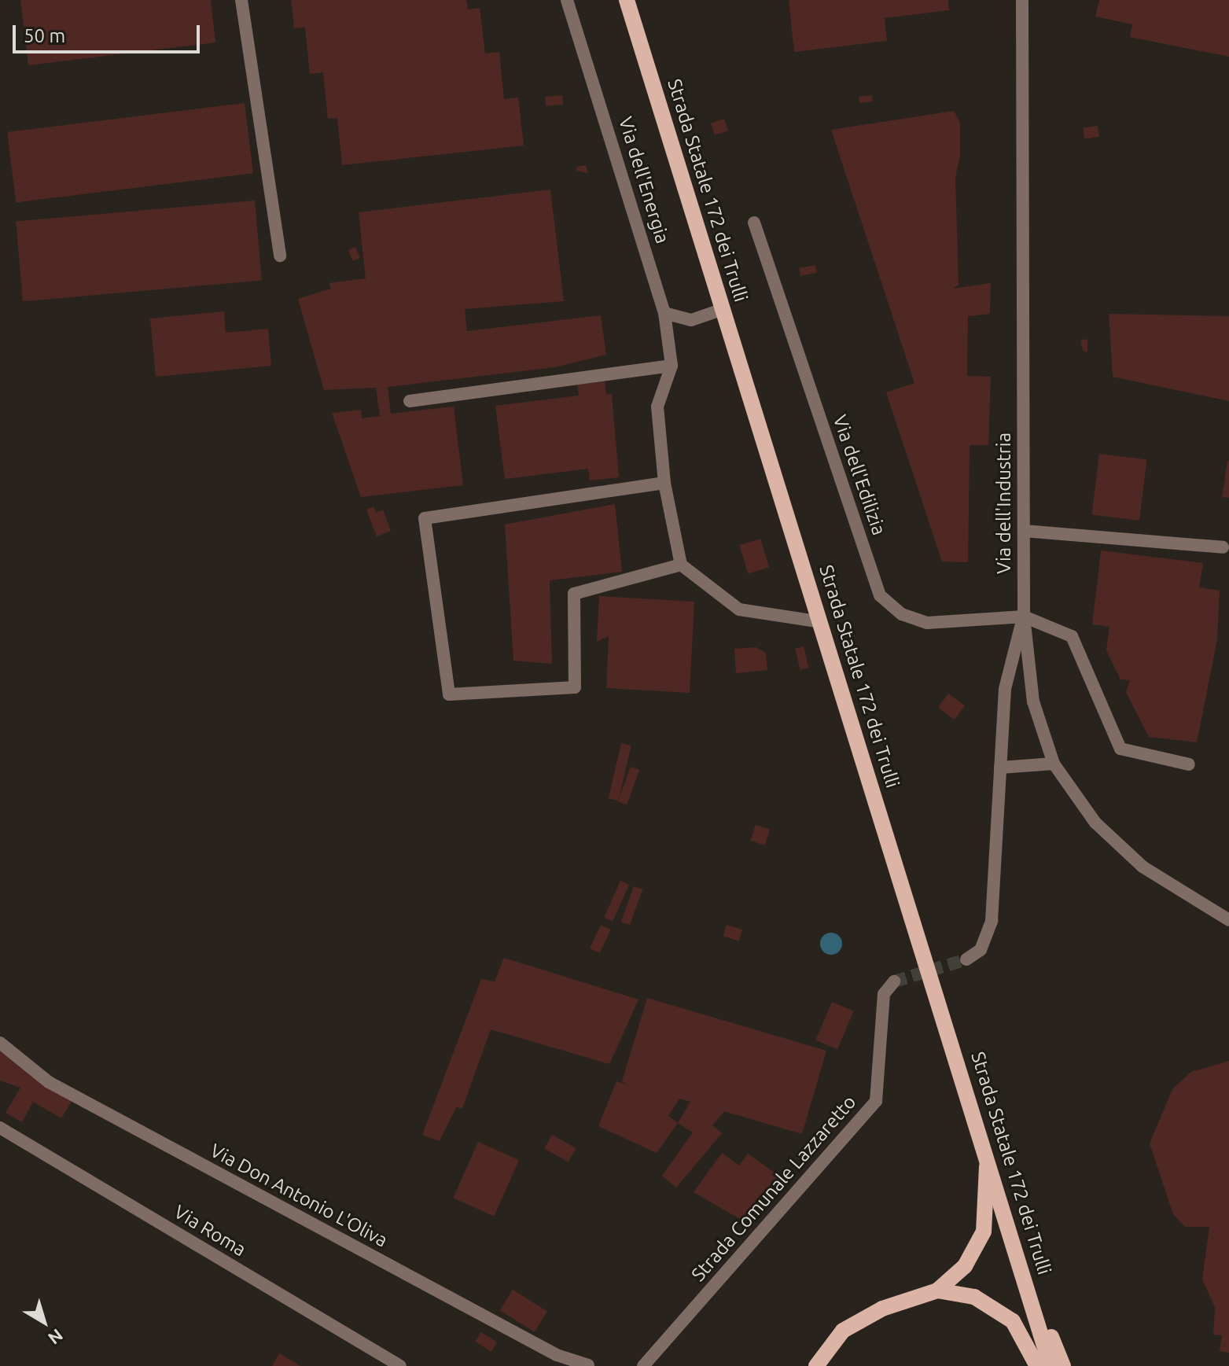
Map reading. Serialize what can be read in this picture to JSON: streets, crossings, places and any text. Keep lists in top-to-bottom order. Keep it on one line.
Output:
{"streets":{"main road":["Strada Statale 172 dei Trulli"],"street":["Via dell'Energia","Via dell'Edilizia","Via dell'Industria","Strada Comunale Lazzaretto","Via Don Antonio L'Oliva","Via Roma"]},"crossings":[["Via dell'Edilizia","Via dell'Industria"]],"scale_bar":"50 m","north":"bottom right"}
